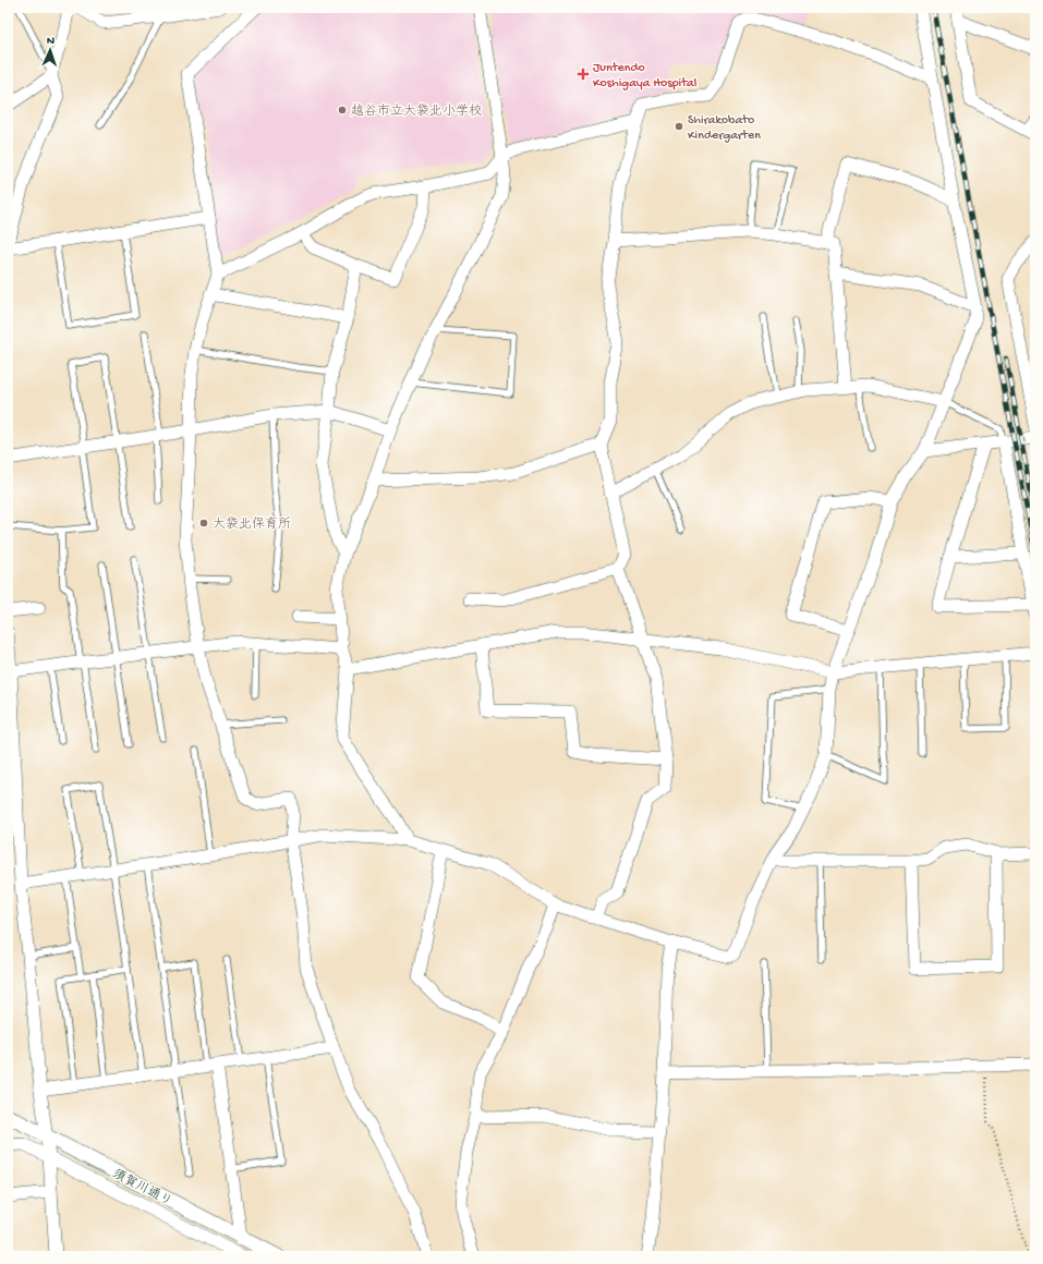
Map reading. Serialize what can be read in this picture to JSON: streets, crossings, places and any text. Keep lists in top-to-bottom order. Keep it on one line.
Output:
{"streets":{"street":["須賀川通り"]},"places":{"health":["Juntendo Koshigaya Hospital"],"other":["越谷市立大袋北小学校","Shirakobato Kindergarten","大袋北保育所"]},"north":"top"}
